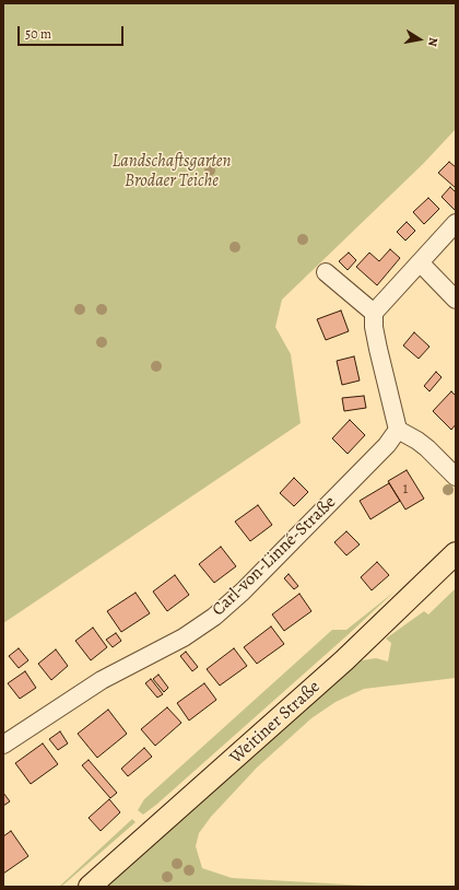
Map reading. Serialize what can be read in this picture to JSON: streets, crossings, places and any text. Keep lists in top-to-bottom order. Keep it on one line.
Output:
{"streets":{"main road":["Weitiner Straße"],"street":["Carl-von-Linné-Straße"]},"parks":["Landschaftsgarten Brodaer Teiche"],"house_numbers":["1"],"scale_bar":"50 m","north":"right"}
